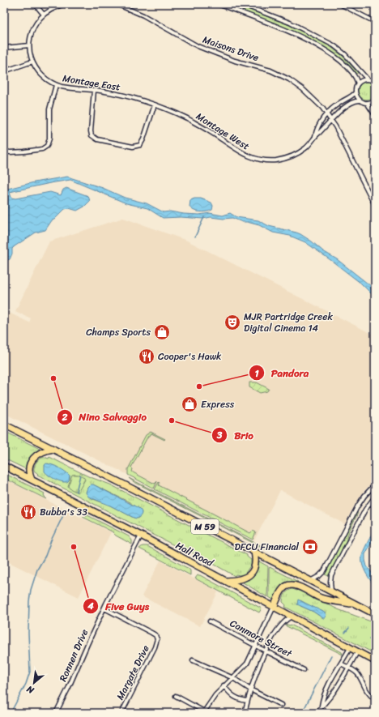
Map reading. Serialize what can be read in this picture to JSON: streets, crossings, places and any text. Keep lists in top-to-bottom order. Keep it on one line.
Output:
{"streets":{"highway":["M 59","Hall Road"],"street":["Maisons Drive","Montage East","Montage West","Canmore Street","Ronnen Drive","Margate Drive"]},"crossings":[["Maisons Drive","Montage West"],["Montage East","Montage West"],["Hall Road","Ronnen Drive"],["Ronnen Drive","Margate Drive"]],"places":{"theatre":["MJR Partridge Creek Digital Cinema 14"],"shop":["Champs Sports","Express"],"restaurant":["Cooper's Hawk","Bubba's 33"],"other":["Nino Salvaggio","Pandora","Brio","Five Guys"],"bank":["DFCU Financial"]},"north":"bottom left"}
